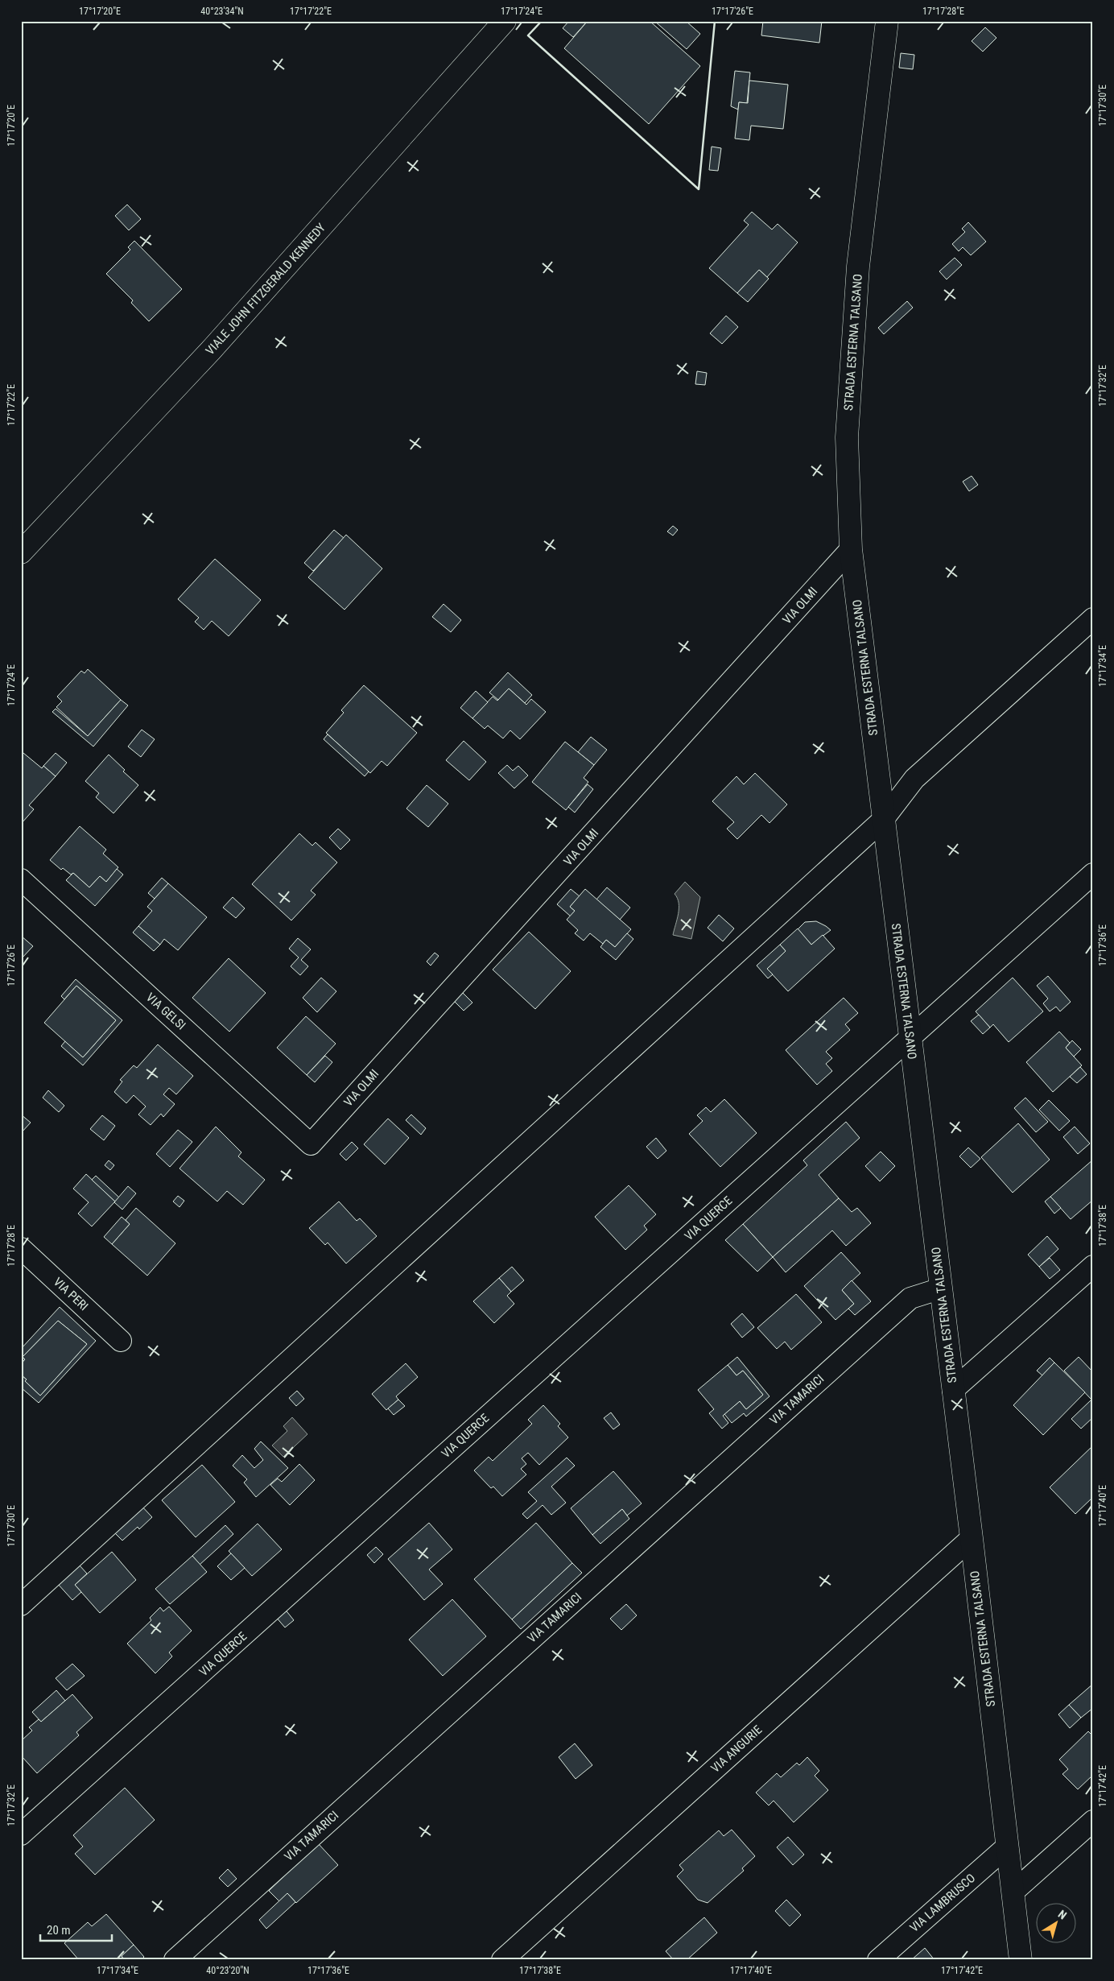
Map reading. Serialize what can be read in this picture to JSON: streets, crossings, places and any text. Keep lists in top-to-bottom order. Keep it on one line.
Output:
{"streets":{"street":["VIALE JOHN FITZGERALD KENNEDY","STRADA ESTERNA TALSANO","VIA OLMI","VIA GELSI","VIA QUERCE","VIA PERI","VIA TAMARICI","VIA ANGURIE","VIA LAMBRUSCO"]},"crossings":[["STRADA ESTERNA TALSANO","VIA OLMI"],["STRADA ESTERNA TALSANO","VIA QUERCE"],["STRADA ESTERNA TALSANO","VIA TAMARICI"],["STRADA ESTERNA TALSANO","VIA ANGURIE"],["STRADA ESTERNA TALSANO","VIA LAMBRUSCO"],["VIA OLMI","VIA GELSI"]],"scale_bar":"20 m","north":"top right","coordinates":["17°17'20\"E","40°23'34\"N","17°17'22\"E","17°17'24\"E","17°17'26\"E","17°17'28\"E","17°17'30\"E","17°17'32\"E","17°17'34\"E","17°17'36\"E","17°17'38\"E","17°17'40\"E","17°17'42\"E","40°23'20\"N"]}
